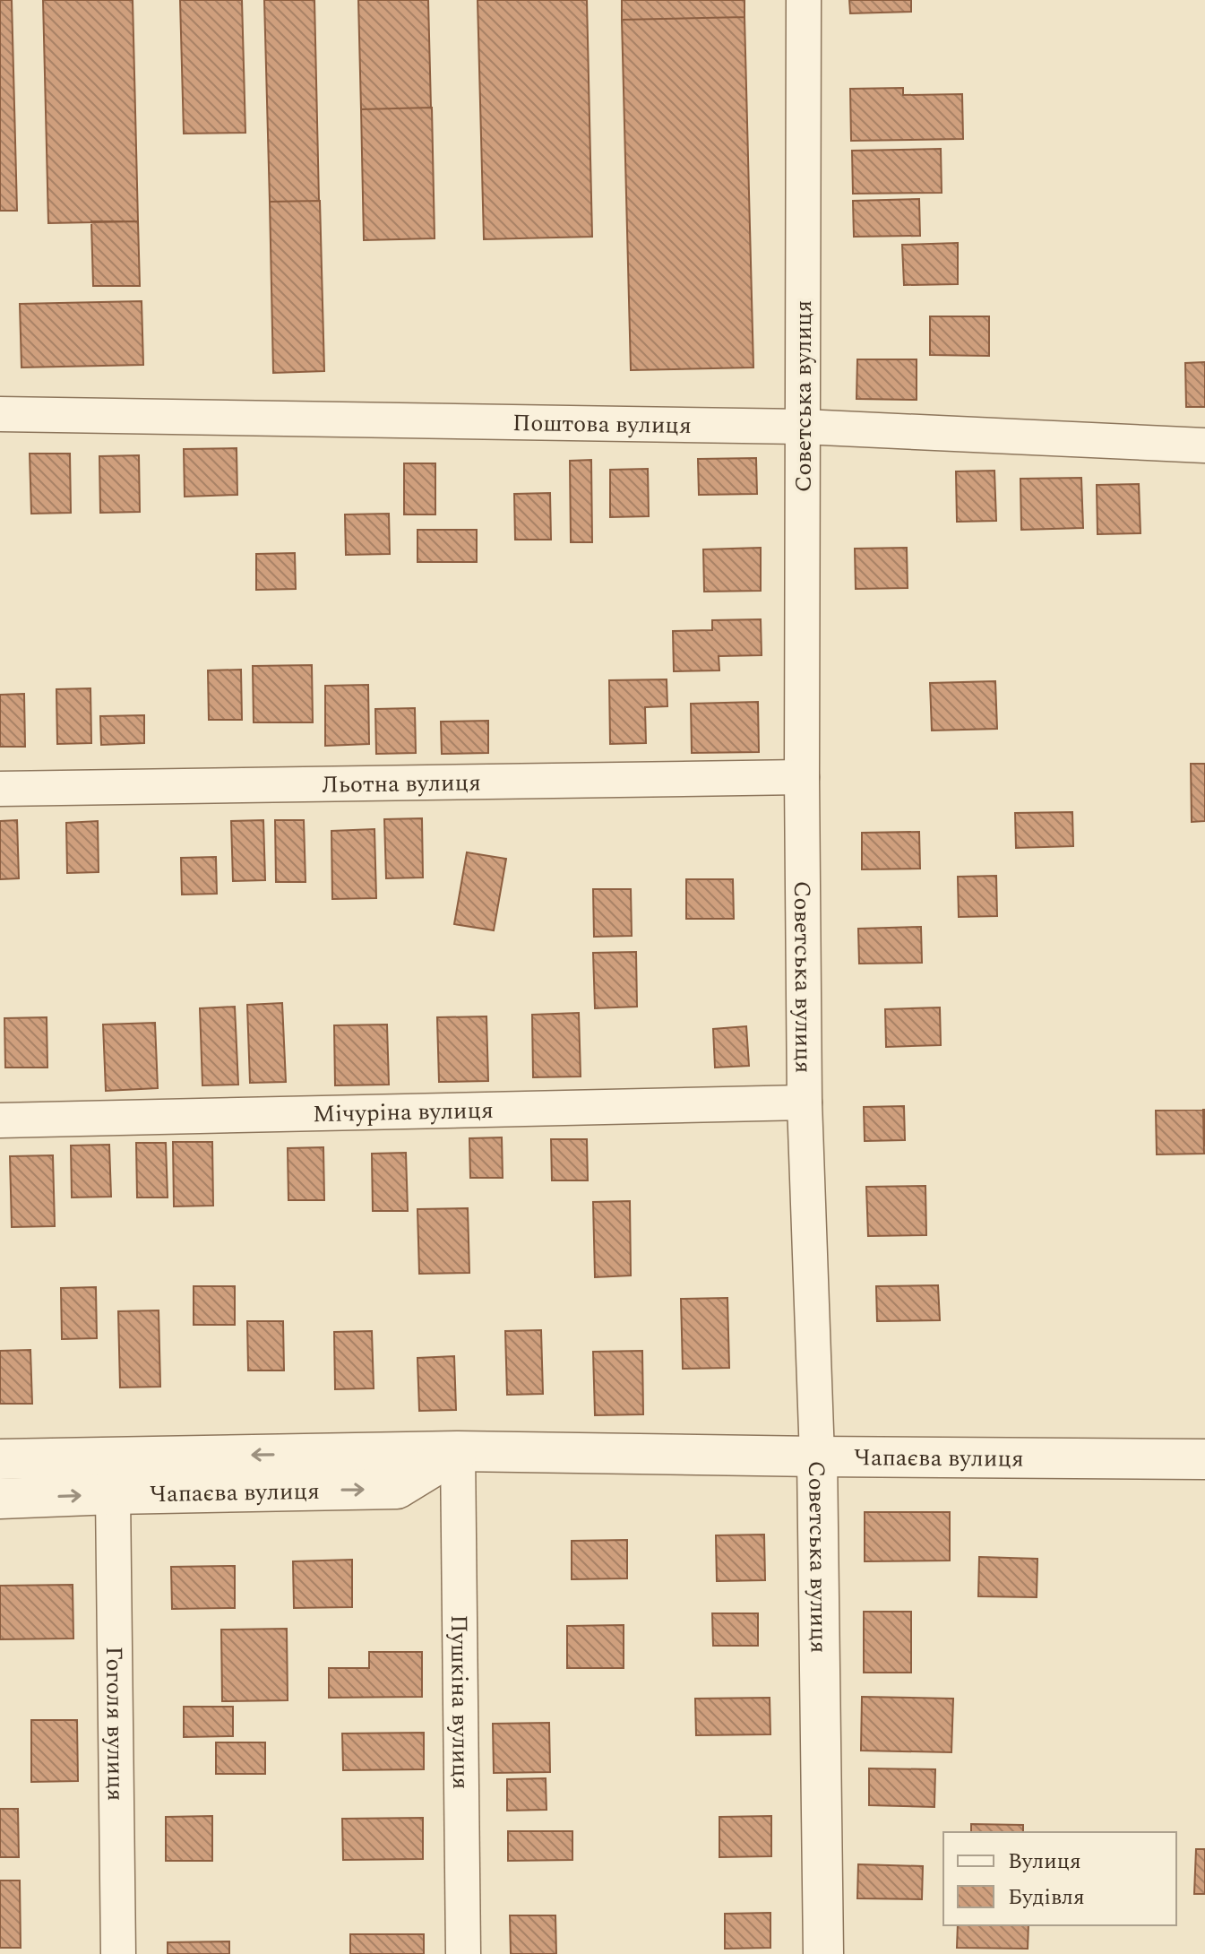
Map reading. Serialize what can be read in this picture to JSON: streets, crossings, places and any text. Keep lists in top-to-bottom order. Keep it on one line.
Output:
{"streets":{"street":["Советська вулиця","Поштова вулиця","Льотна вулиця","Мічуріна вулиця","Чапаєва вулиця","Пушкіна вулиця","Гоголя вулиця"]},"crossings":[["Советська вулиця","Поштова вулиця"],["Советська вулиця","Льотна вулиця"],["Советська вулиця","Мічуріна вулиця"],["Советська вулиця","Чапаєва вулиця"],["Чапаєва вулиця","Пушкіна вулиця"],["Чапаєва вулиця","Гоголя вулиця"]],"legend":["Вулиця","Будівля"]}
